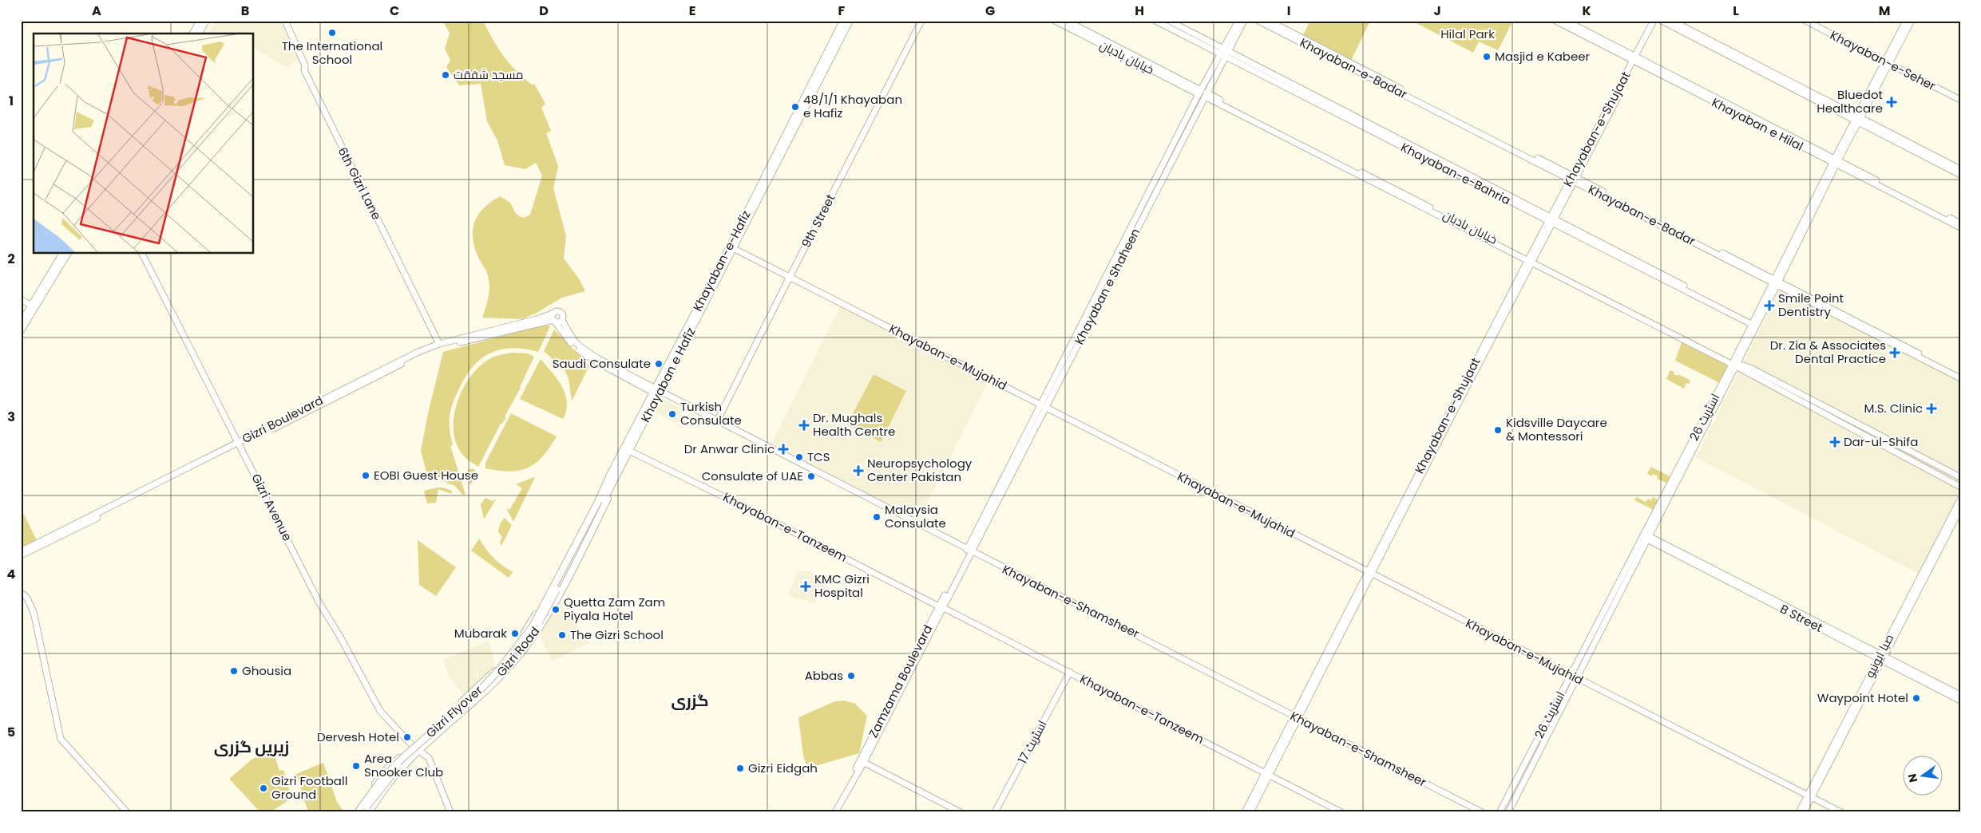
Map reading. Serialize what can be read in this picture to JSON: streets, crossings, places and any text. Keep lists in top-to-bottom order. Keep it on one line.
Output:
{"streets":{"main road":["خیابان بادبان","Khayaban-e-Seher","Khayaban-e-Badar","Khayaban e Hilal","Khayaban-e-Shujaat","Khayaban-e-Bahria","6th Gizri Lane","9th Street","Khayaban-e-Hafiz","Khayaban e Shaheen","Khayaban-e-Mujahid","Khayaban e Hafiz","اسٹریٹ 26","Gizri Boulevard","Gizri Avenue","Khayaban-e-Tanzeem","Khayaban-e-Shamsheer","B Street","Gizri Road","صبا ایونیو","Zamzama Boulevard","Gizri Flyover","اسٹریٹ 17"]},"crossings":[["خیابان بادبان","Khayaban-e-Shujaat"],["خیابان بادبان","Khayaban e Shaheen"],["خیابان بادبان","اسٹریٹ 26"],["Khayaban-e-Seher","اسٹریٹ 26"],["Khayaban-e-Badar","Khayaban-e-Shujaat"],["Khayaban-e-Badar","اسٹریٹ 26"],["Khayaban e Hilal","Khayaban-e-Shujaat"],["Khayaban e Hilal","اسٹریٹ 26"],["Khayaban-e-Shujaat","Khayaban-e-Bahria"],["Khayaban-e-Shujaat","Khayaban-e-Mujahid"],["Khayaban-e-Shujaat","Khayaban-e-Tanzeem"],["Khayaban-e-Shujaat","Khayaban-e-Shamsheer"],["Khayaban-e-Bahria","Khayaban e Shaheen"],["Khayaban-e-Bahria","اسٹریٹ 26"],["6th Gizri Lane","Gizri Boulevard"],["9th Street","Khayaban-e-Mujahid"],["9th Street","Khayaban-e-Shamsheer"],["Khayaban-e-Hafiz","Khayaban-e-Mujahid"],["Khayaban-e-Hafiz","Khayaban e Hafiz"],["Khayaban e Shaheen","Khayaban-e-Mujahid"],["Khayaban e Shaheen","Khayaban-e-Shamsheer"],["Khayaban e Shaheen","Zamzama Boulevard"],["Khayaban-e-Mujahid","Khayaban e Hafiz"],["Khayaban-e-Mujahid","اسٹریٹ 26"],["Khayaban-e-Mujahid","صبا ایونیو"],["Khayaban e Hafiz","Khayaban-e-Tanzeem"],["Khayaban e Hafiz","Khayaban-e-Shamsheer"],["Khayaban e Hafiz","Gizri Road"],["Khayaban e Hafiz","Gizri Flyover"],["اسٹریٹ 26","B Street"],["Gizri Boulevard","Gizri Avenue"],["Gizri Avenue","Gizri Road"],["Khayaban-e-Tanzeem","Zamzama Boulevard"],["Khayaban-e-Tanzeem","اسٹریٹ 17"],["Khayaban-e-Shamsheer","Zamzama Boulevard"],["B Street","صبا ایونیو"]],"districts":["گزری","زیریں گزری"],"parks":["Hilal Park"],"places":{"other":["The International School","Masjid e Kabeer","مسجد شفقت","48/1/1 Khayaban e Hafiz","Saudi Consulate","Turkish Consulate","Kidsville Daycare & Montessori","TCS","EOBI Guest House","Consulate of UAE","Malaysia Consulate","Quetta Zam Zam Piyala Hotel","Mubarak","The Gizri School","Ghousia","Abbas","Waypoint Hotel","Dervesh Hotel","Area Snooker Club","Gizri Eidgah","Gizri Football Ground"],"health":["Bluedot Healthcare","Smile Point Dentistry","Dr. Zia & Associates Dental Practice","M.S. Clinic","Dr. Mughals Health Centre","Dar-ul-Shifa","Dr Anwar Clinic","Neuropsychology Center Pakistan","KMC Gizri Hospital"]},"north":"left","grid":{"columns":["A","B","C","D","E","F","G","H","I","J","K","L","M"],"rows":["1","2","3","4","5"]}}
